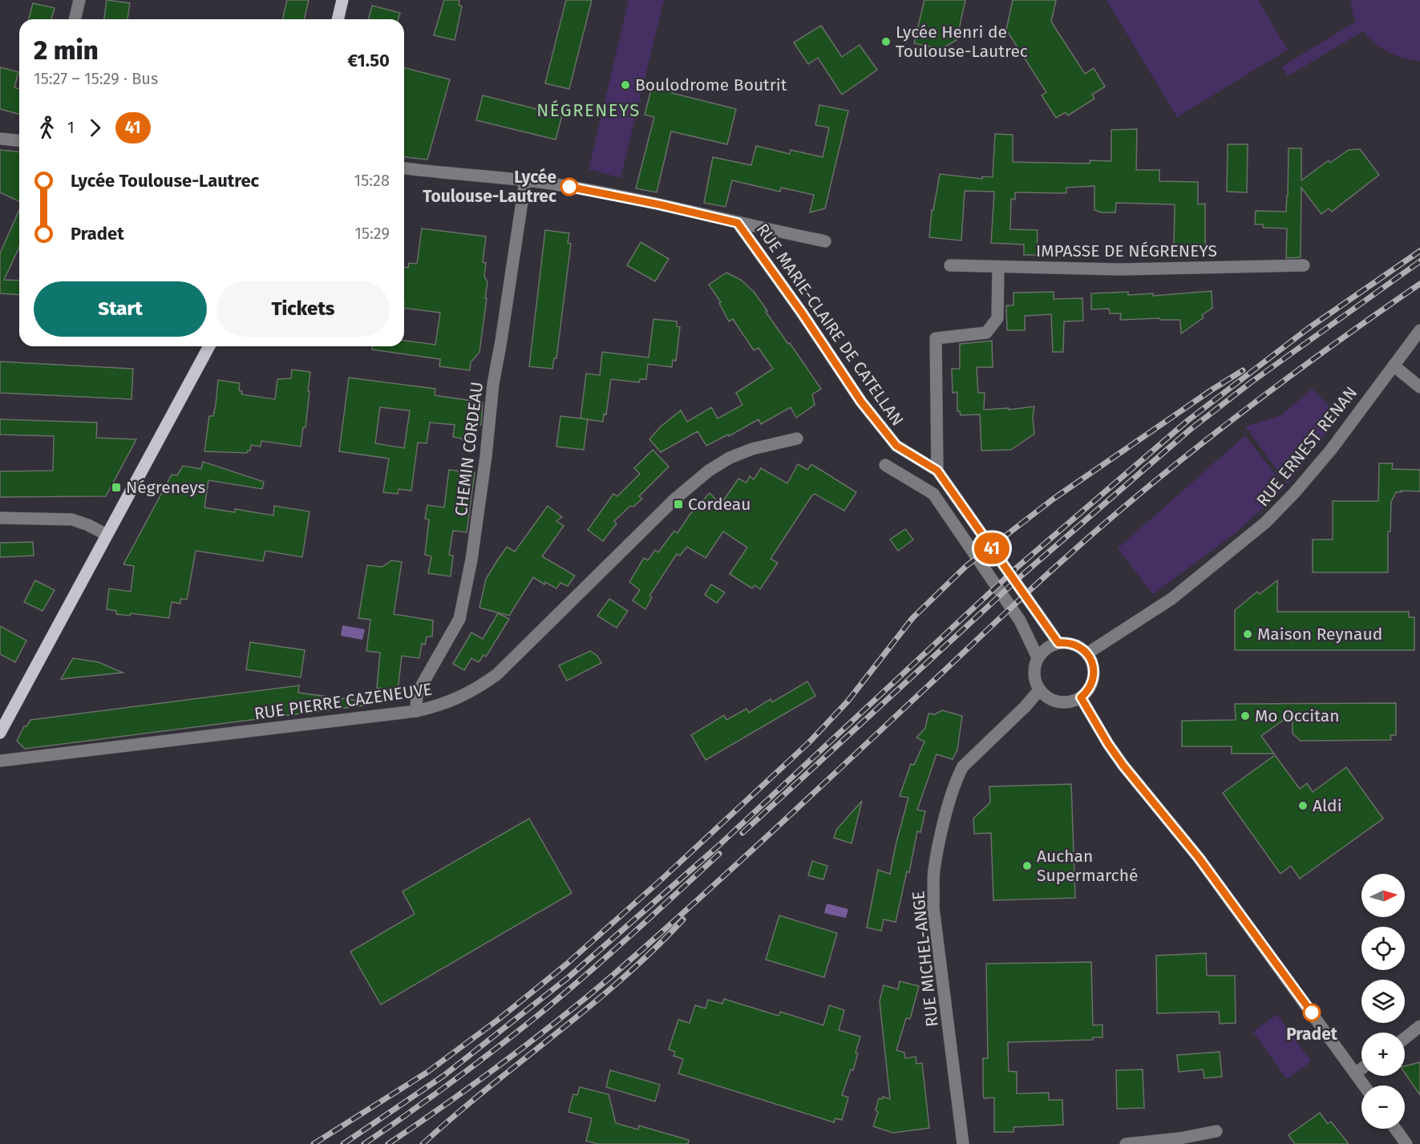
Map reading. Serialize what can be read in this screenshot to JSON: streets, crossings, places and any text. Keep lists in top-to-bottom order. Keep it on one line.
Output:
{"streets":{"street":["IMPASSE DE NÉGRENEYS","RUE MARIE-CLAIRE DE CATELLAN","RUE ERNEST RENAN","CHEMIN CORDEAU","RUE PIERRE CAZENEUVE","RUE MICHEL-ANGE"]},"crossings":[["RUE MARIE-CLAIRE DE CATELLAN","RUE ERNEST RENAN"],["RUE MARIE-CLAIRE DE CATELLAN","RUE MICHEL-ANGE"],["RUE ERNEST RENAN","RUE MICHEL-ANGE"],["CHEMIN CORDEAU","RUE PIERRE CAZENEUVE"]],"districts":["NÉGRENEYS"],"places":{"other":["Lycée Henri de Toulouse-Lautrec","Boulodrome Boutrit","Lycée Toulouse-Lautrec","Maison Reynaud","Mo Occitan","Aldi","Auchan Supermarché","Pradet"],"transit":["Négreneys","Cordeau"]},"lines":["bus line 41"],"north":"right","page":{"on_map":"41","heading":["2 min","15:27 – 15:29 · Bus","€1.50"],"legs":["1","41"],"list":[{"name":"Lycée Toulouse-Lautrec","value":"15:28"},{"name":"Pradet","value":"15:29"}],"buttons":["Start","Tickets"],"map_buttons":["+","−"]}}
